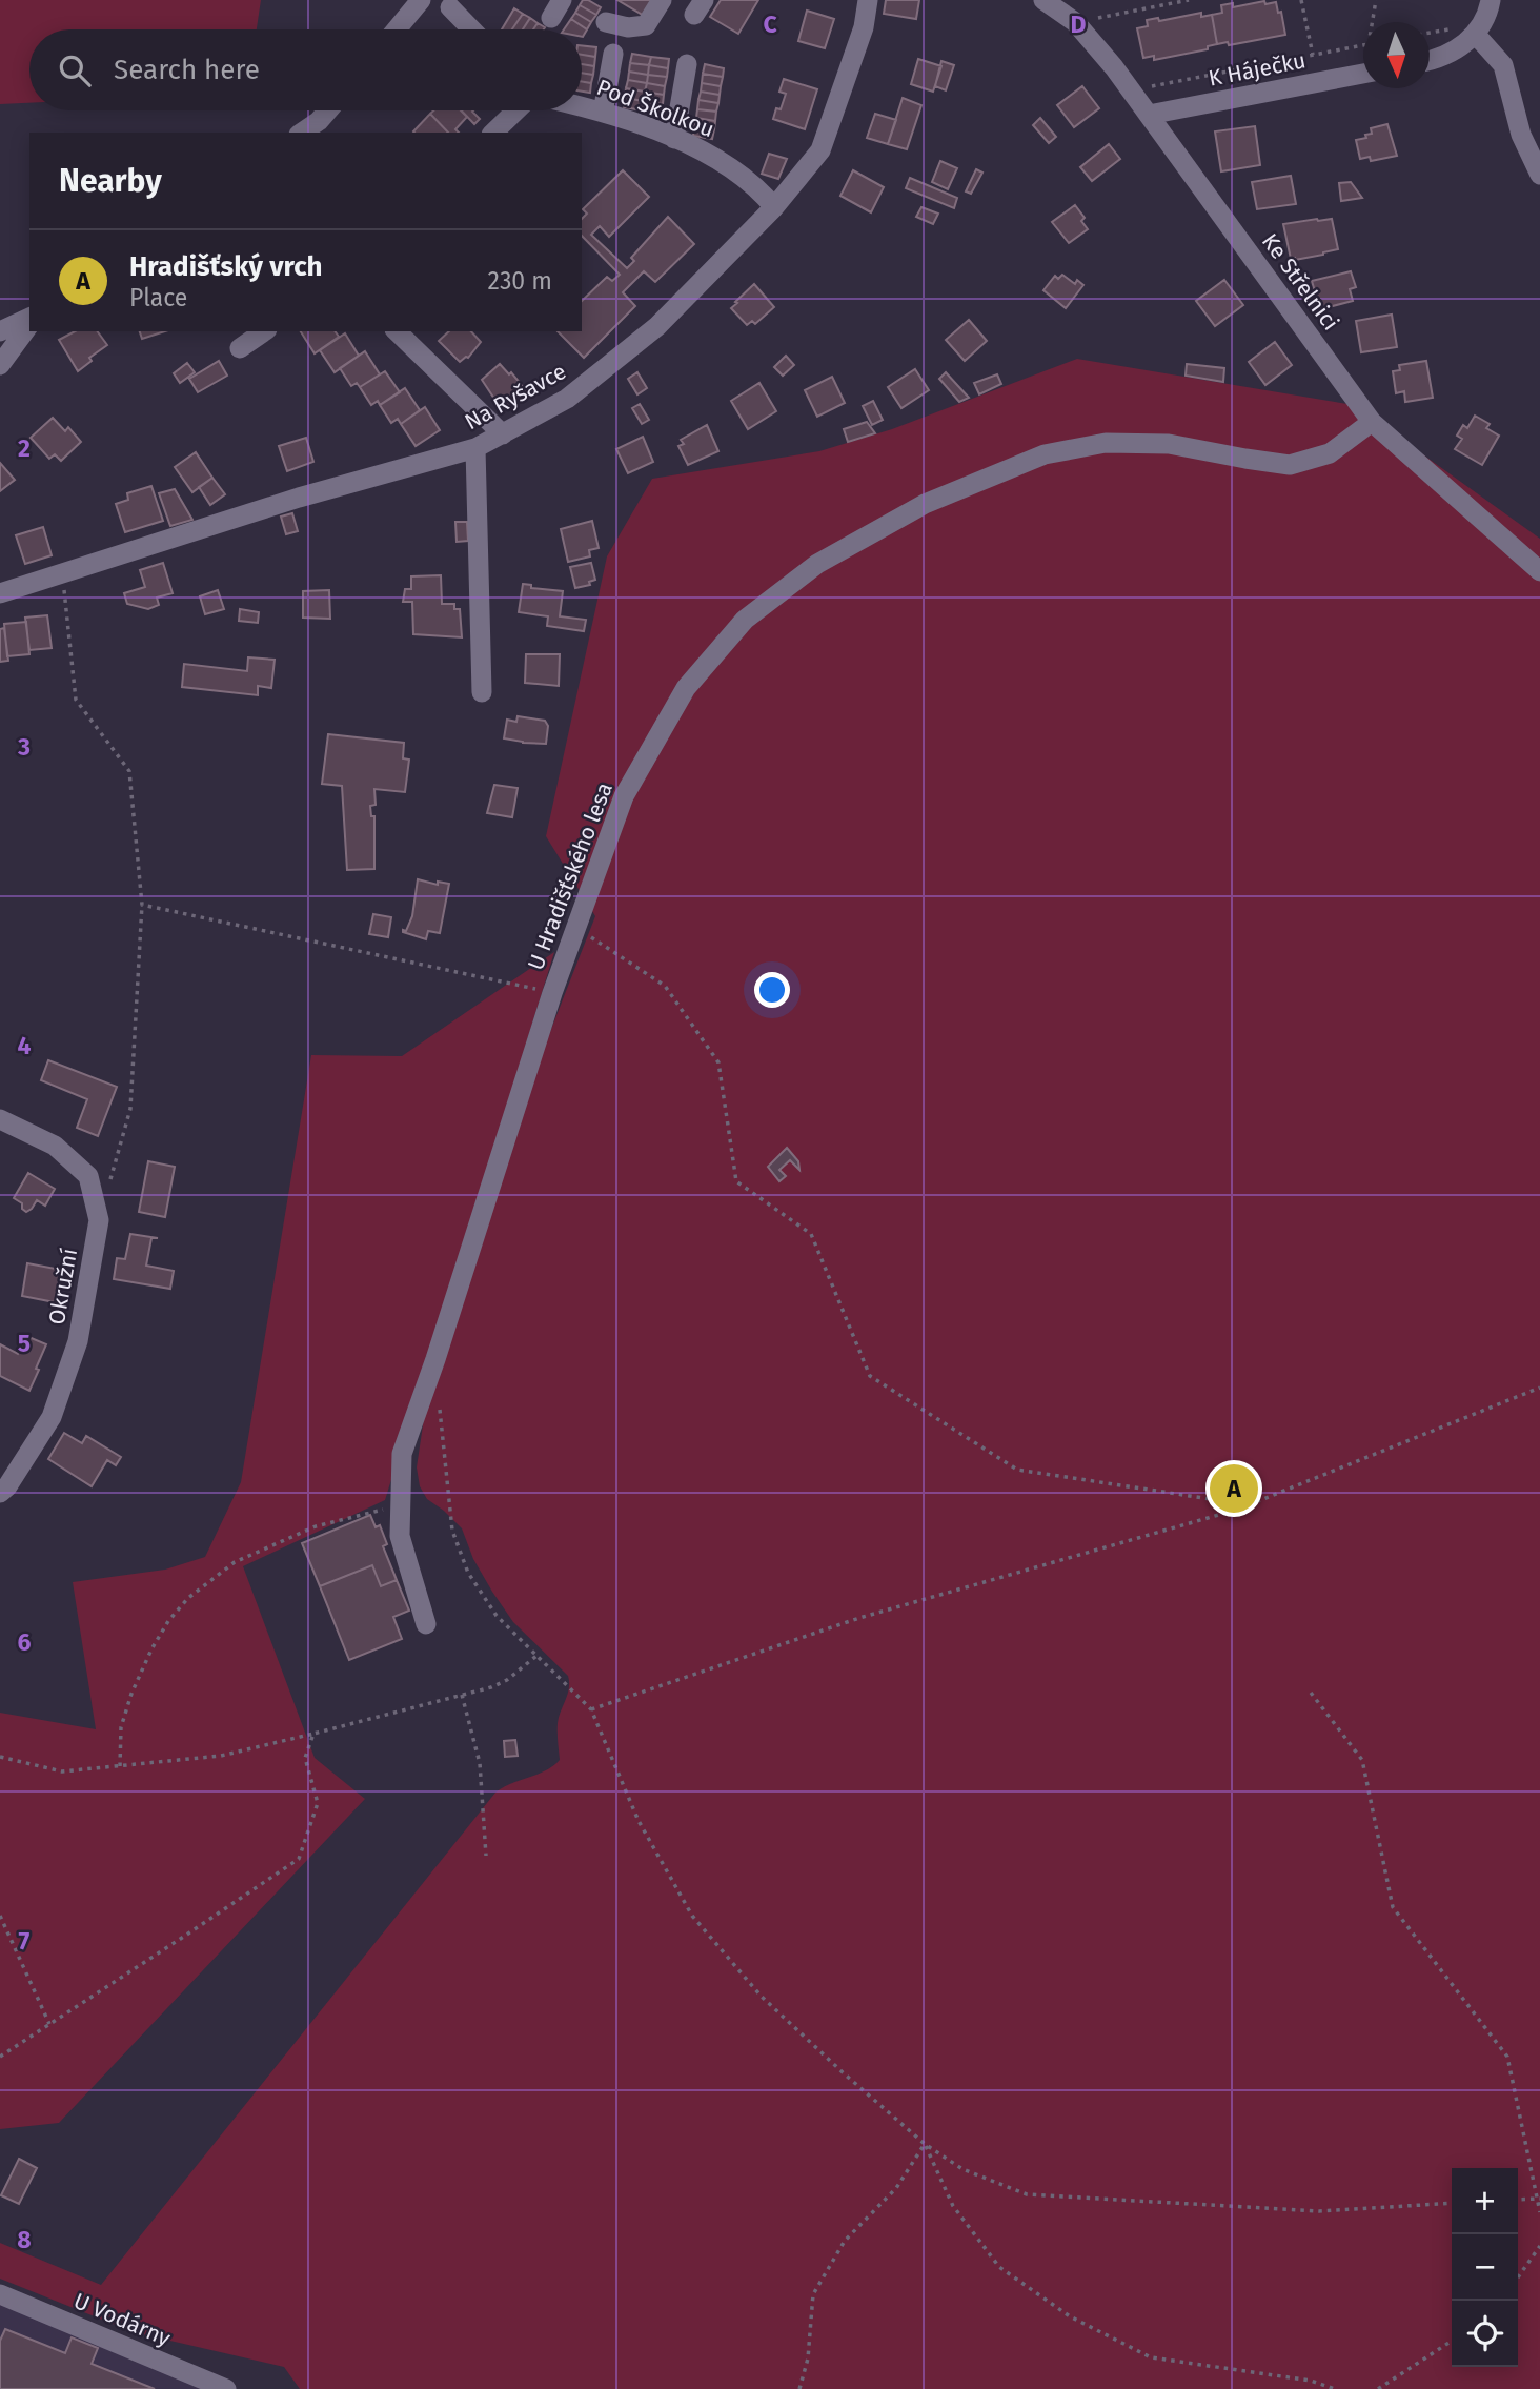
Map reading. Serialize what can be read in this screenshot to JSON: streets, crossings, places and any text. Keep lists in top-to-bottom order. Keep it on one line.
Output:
{"streets":{"street":["K Háječku","Pod Školkou","Ke Střelnici","Na Ryšavce","U Hradišťského lesa","Okružní","U Vodárny"]},"crossings":[["K Háječku","Ke Střelnici"],["Pod Školkou","Na Ryšavce"],["Ke Střelnici","U Hradišťského lesa"]],"north":"bottom","page":{"search":"Search here","heading":"Nearby","list":[{"mark":"A","name":"Hradišťský vrch","note":"Place","value":"230 m"}],"pins":"A","map_buttons":["+","−"]},"grid":{"columns":["C","D"],"rows":["2","3","4","5","6","7","8"]}}
